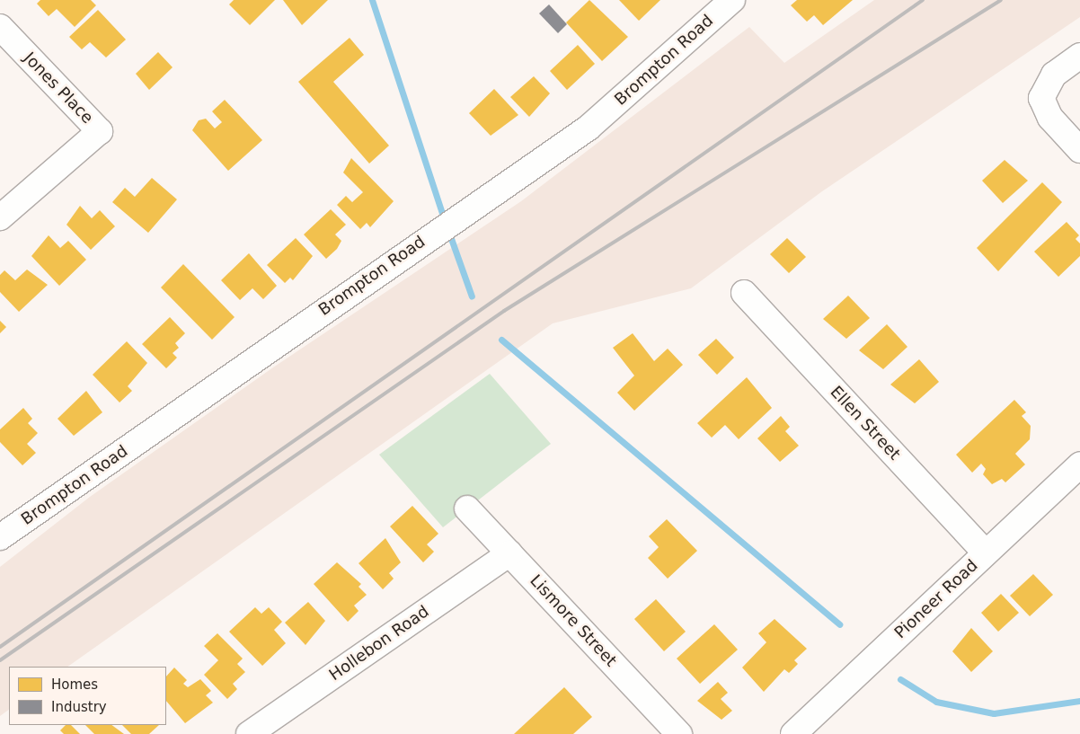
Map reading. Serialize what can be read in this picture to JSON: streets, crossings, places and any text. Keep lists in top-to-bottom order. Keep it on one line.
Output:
{"streets":{"street":["Brompton Road","Jones Place","Ellen Street","Pioneer Road","Lismore Street","Hollebon Road"]},"crossings":[["Ellen Street","Pioneer Road"],["Lismore Street","Hollebon Road"]],"legend":["Homes","Industry"]}
